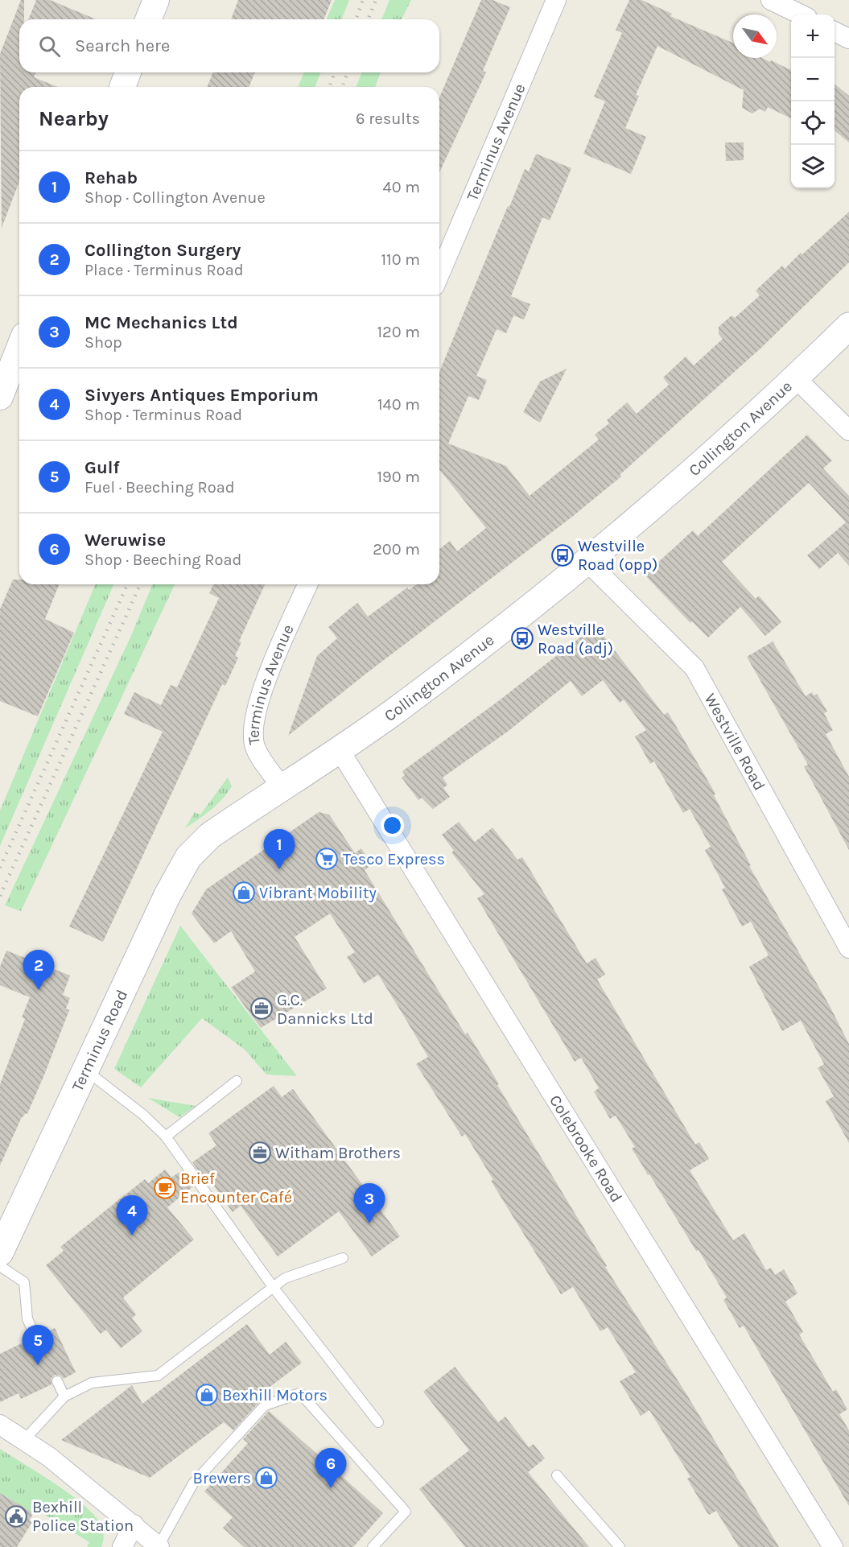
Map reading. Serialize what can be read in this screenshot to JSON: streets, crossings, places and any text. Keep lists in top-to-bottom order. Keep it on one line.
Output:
{"streets":{"main road":["Collington Avenue","Terminus Road"],"street":["Terminus Avenue","Westville Road","Colebrooke Road"]},"crossings":[["Terminus Avenue","Collington Avenue"],["Collington Avenue","Westville Road"],["Collington Avenue","Terminus Road"],["Collington Avenue","Colebrooke Road"]],"places":{"bus stop":["Westville Road (opp)","Westville Road (adj)"],"supermarket":["Tesco Express"],"shop":["Vibrant Mobility","Bexhill Motors","Brewers"],"office":["G.C. Dannicks Ltd","Witham Brothers"],"cafe":["Brief Encounter Café"],"public building":["Bexhill Police Station"]},"north":"bottom right","page":{"map_buttons":["+","−"],"search":"Search here","heading":["Nearby","6 results"],"list":[{"mark":"1","name":"Rehab","note":"Shop · Collington Avenue","value":"40 m"},{"mark":"2","name":"Collington Surgery","note":"Place · Terminus Road","value":"110 m"},{"mark":"3","name":"MC Mechanics Ltd","note":"Shop","value":"120 m"},{"mark":"4","name":"Sivyers Antiques Emporium","note":"Shop · Terminus Road","value":"140 m"},{"mark":"5","name":"Gulf","note":"Fuel · Beeching Road","value":"190 m"},{"mark":"6","name":"Weruwise","note":"Shop · Beeching Road","value":"200 m"}],"pins":["1","2","3","4","5","6"]}}
